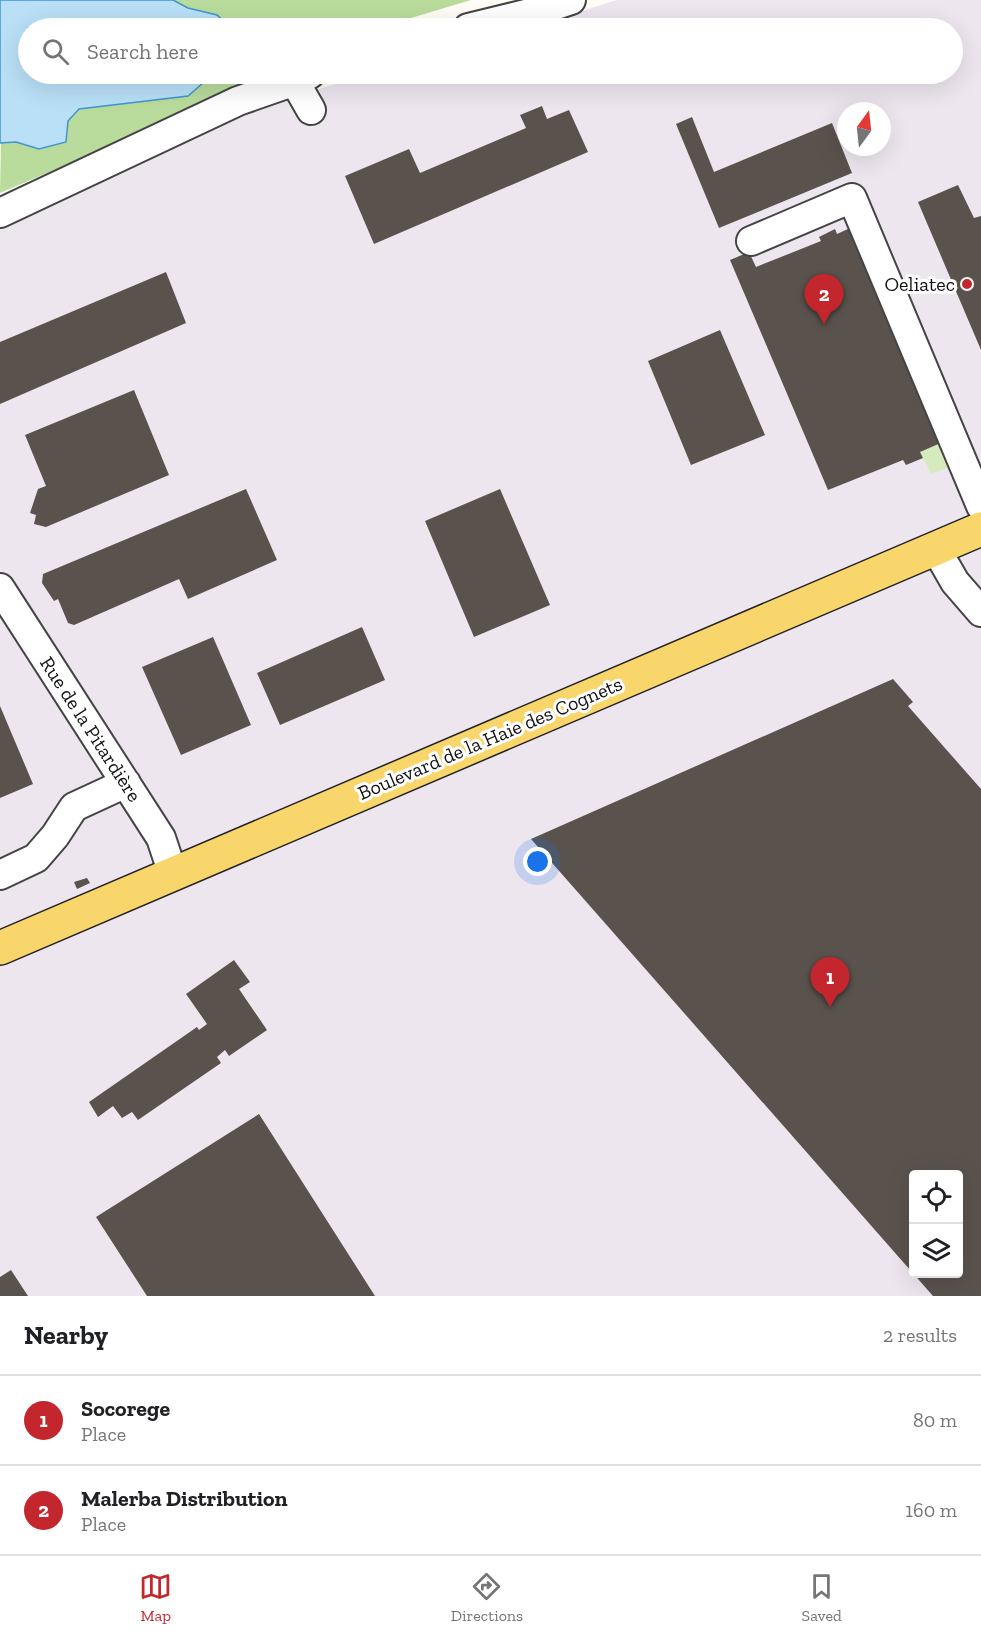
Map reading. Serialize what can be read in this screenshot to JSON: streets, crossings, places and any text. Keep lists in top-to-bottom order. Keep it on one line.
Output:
{"streets":{"main road":["Boulevard de la Haie des Cognets"],"street":["Rue de la Pitardière"]},"crossings":[["Rue de la Pitardière","Boulevard de la Haie des Cognets"]],"places":["Oeliatec"],"north":"top","page":{"search":"Search here","pins":["2","1"],"heading":["Nearby","2 results"],"list":[{"mark":"1","name":"Socorege","note":"Place","value":"80 m"},{"mark":"2","name":"Malerba Distribution","note":"Place","value":"160 m"}],"nav":["Map","Directions","Saved"]}}
